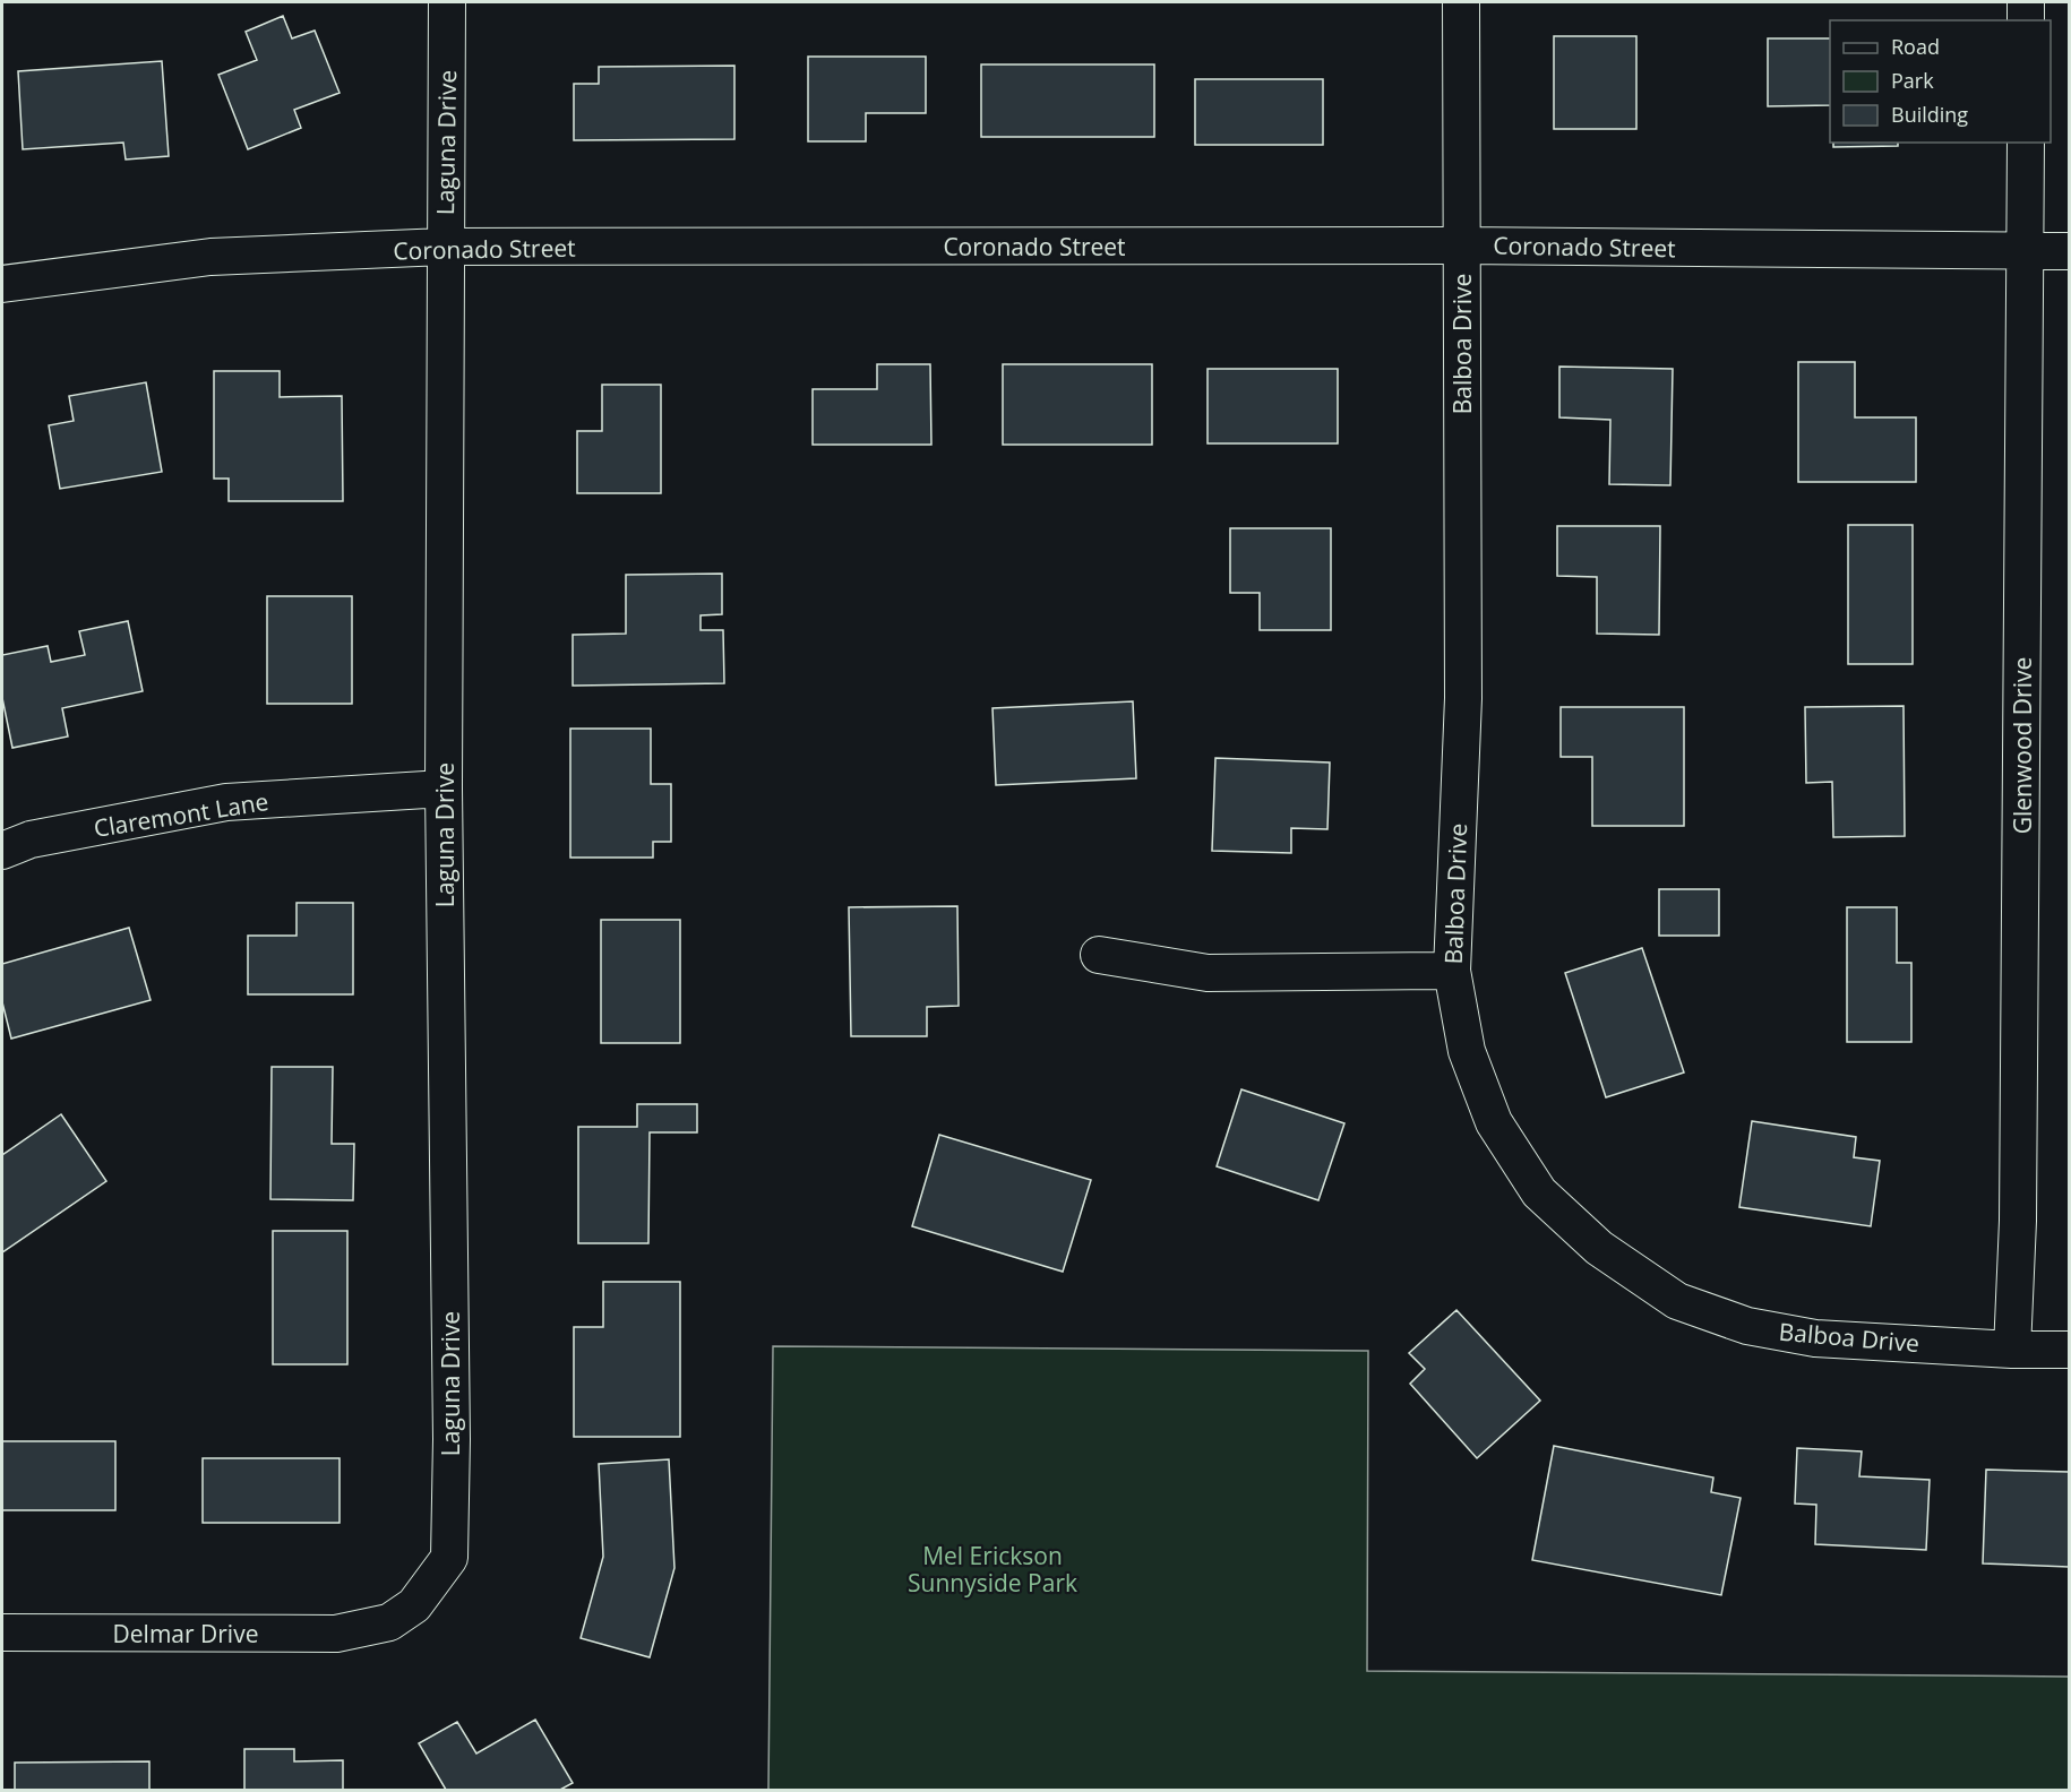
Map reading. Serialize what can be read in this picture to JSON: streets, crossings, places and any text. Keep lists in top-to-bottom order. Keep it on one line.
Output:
{"streets":{"street":["Laguna Drive","Coronado Street","Balboa Drive","Glenwood Drive","Claremont Lane","Delmar Drive"]},"crossings":[["Laguna Drive","Coronado Street"],["Laguna Drive","Claremont Lane"],["Laguna Drive","Delmar Drive"],["Coronado Street","Balboa Drive"],["Coronado Street","Glenwood Drive"],["Balboa Drive","Glenwood Drive"]],"parks":["Mel Erickson Sunnyside Park"],"legend":["Road","Park","Building"]}
